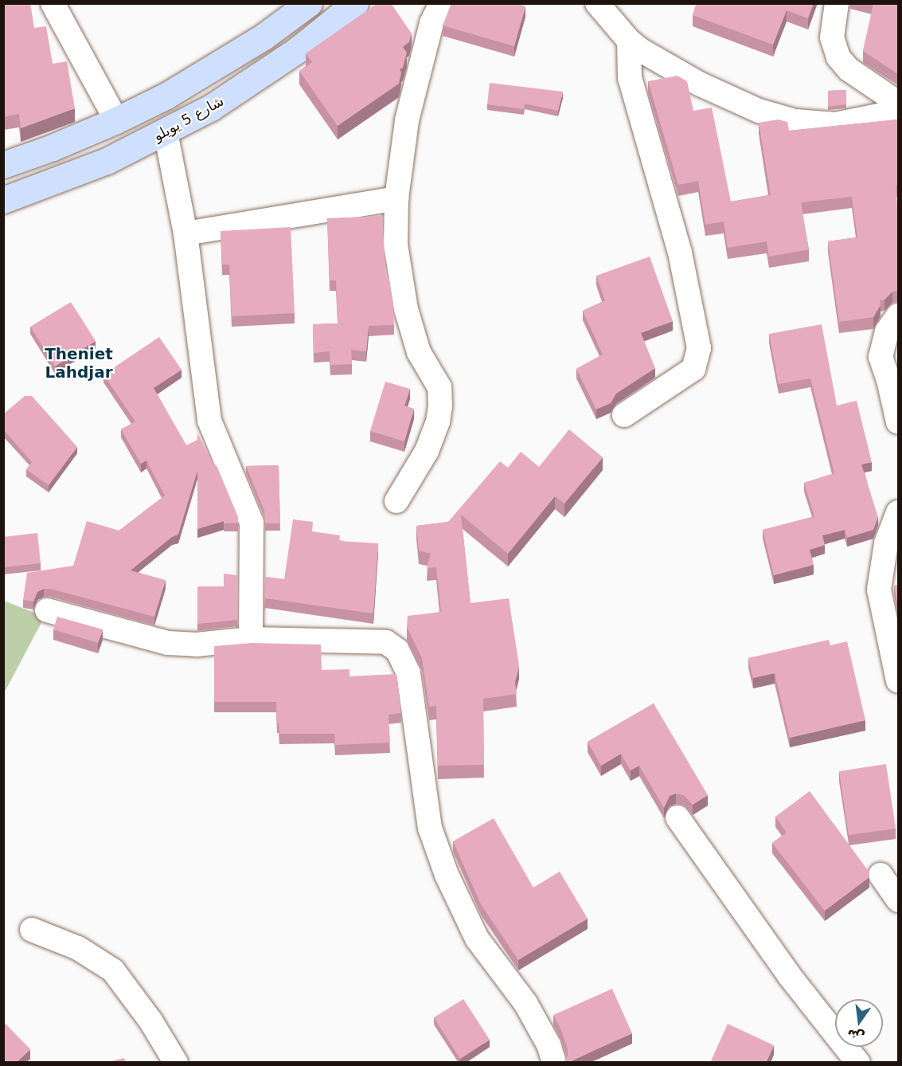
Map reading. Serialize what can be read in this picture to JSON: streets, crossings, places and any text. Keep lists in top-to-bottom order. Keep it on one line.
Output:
{"streets":{"main road":["شارع 5 يويلو"]},"districts":["Theniet Lahdjar"],"north":"bottom"}
